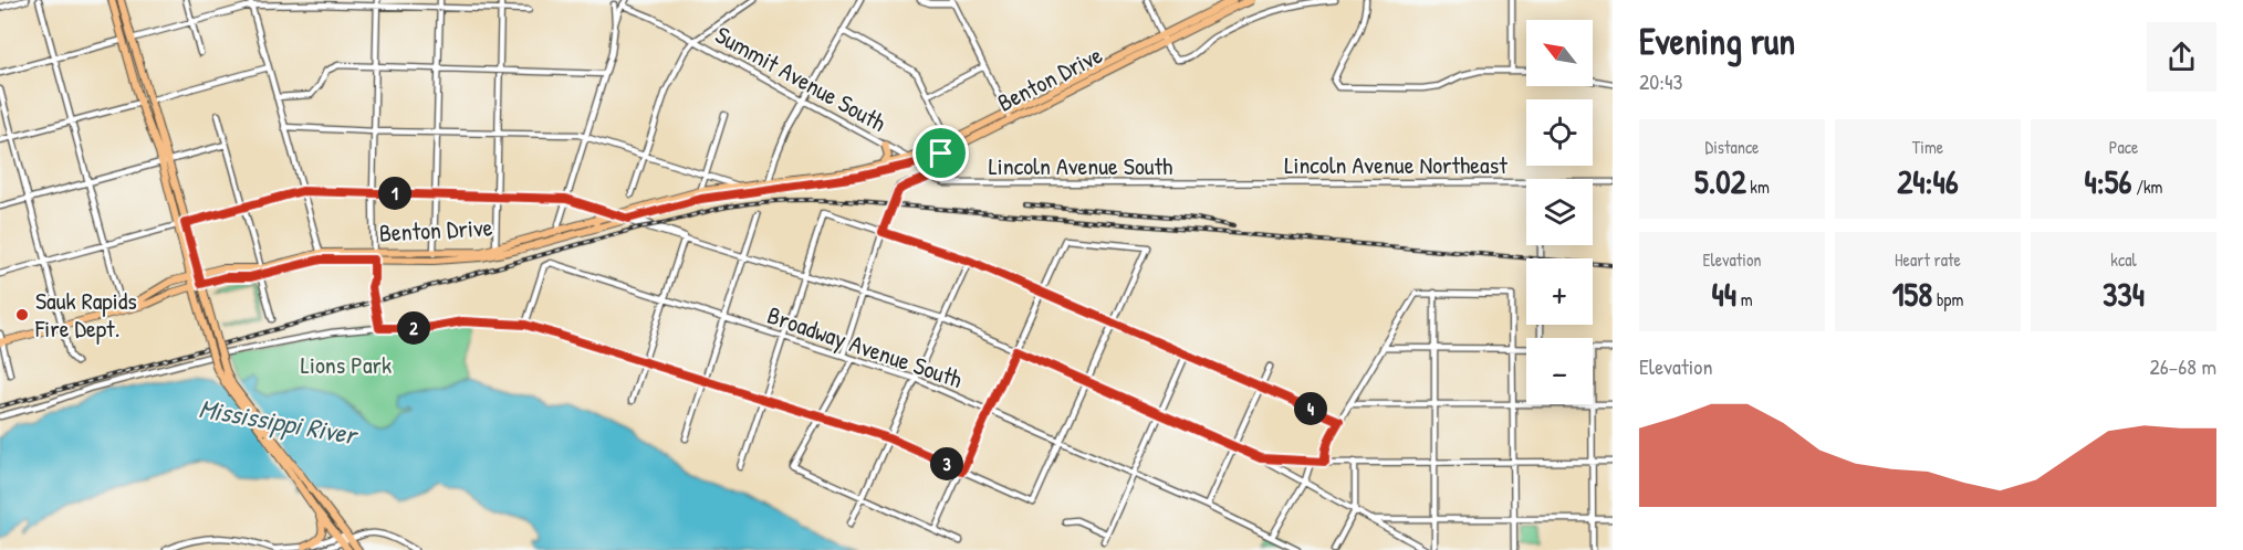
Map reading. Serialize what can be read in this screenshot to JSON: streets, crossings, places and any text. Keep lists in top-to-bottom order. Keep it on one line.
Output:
{"streets":{"main road":["Benton Drive"],"street":["Summit Avenue South","Lincoln Avenue Northeast","Lincoln Avenue South","Broadway Avenue South"]},"crossings":[["Summit Avenue South","Benton Drive"],["Lincoln Avenue Northeast","Lincoln Avenue South"]],"water":["Mississippi River"],"parks":["Lions Park"],"places":["Sauk Rapids Fire Dept."],"north":"top left","page":{"heading":["Evening run","20:43"],"map_buttons":["+","−"],"stats":[["Distance","5.02 km"],["Time","24:46"],["Pace","4:56 /km"],["Elevation","44 m"],["Heart rate","158 bpm"],["kcal","334"]],"pins":["1","2","4","3"],"chart":["Elevation","26–68 m"]}}
